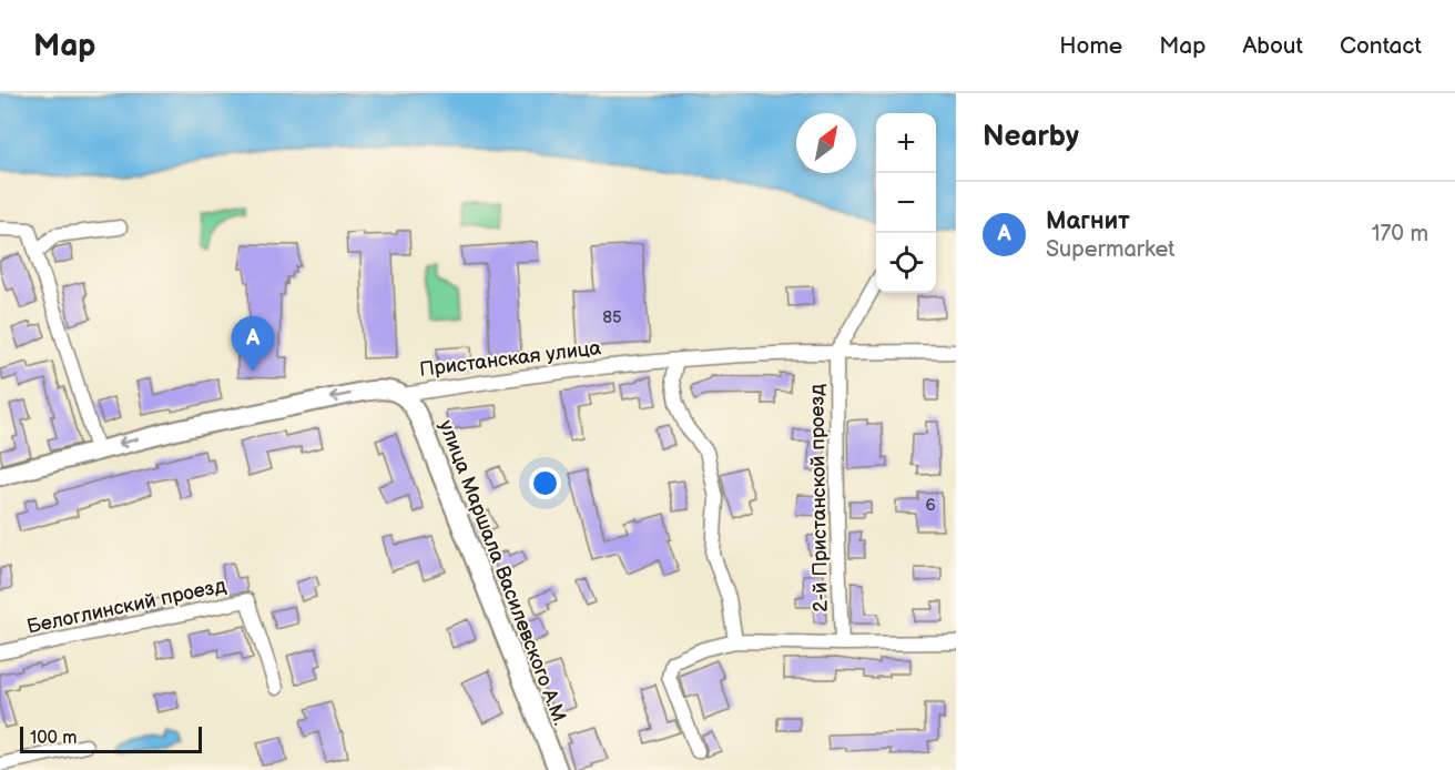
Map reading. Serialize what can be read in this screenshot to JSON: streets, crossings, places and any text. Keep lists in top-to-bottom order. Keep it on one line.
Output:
{"streets":{"street":["Пристанская улица","2-й Пристанской проезд","улица Маршала Василевского А.М.","Белоглинский проезд"]},"crossings":[["Пристанская улица","2-й Пристанской проезд"],["Пристанская улица","улица Маршала Василевского А.М."]],"house_numbers":["85","6"],"scale_bar":"100 m","north":"top right","page":{"header":"Map","nav":["Home","Map","About","Contact"],"heading":"Nearby","map_buttons":["+","−"],"list":[{"mark":"A","name":"Магнит","note":"Supermarket","value":"170 m"}],"pins":"A","scale":"100 m"}}
